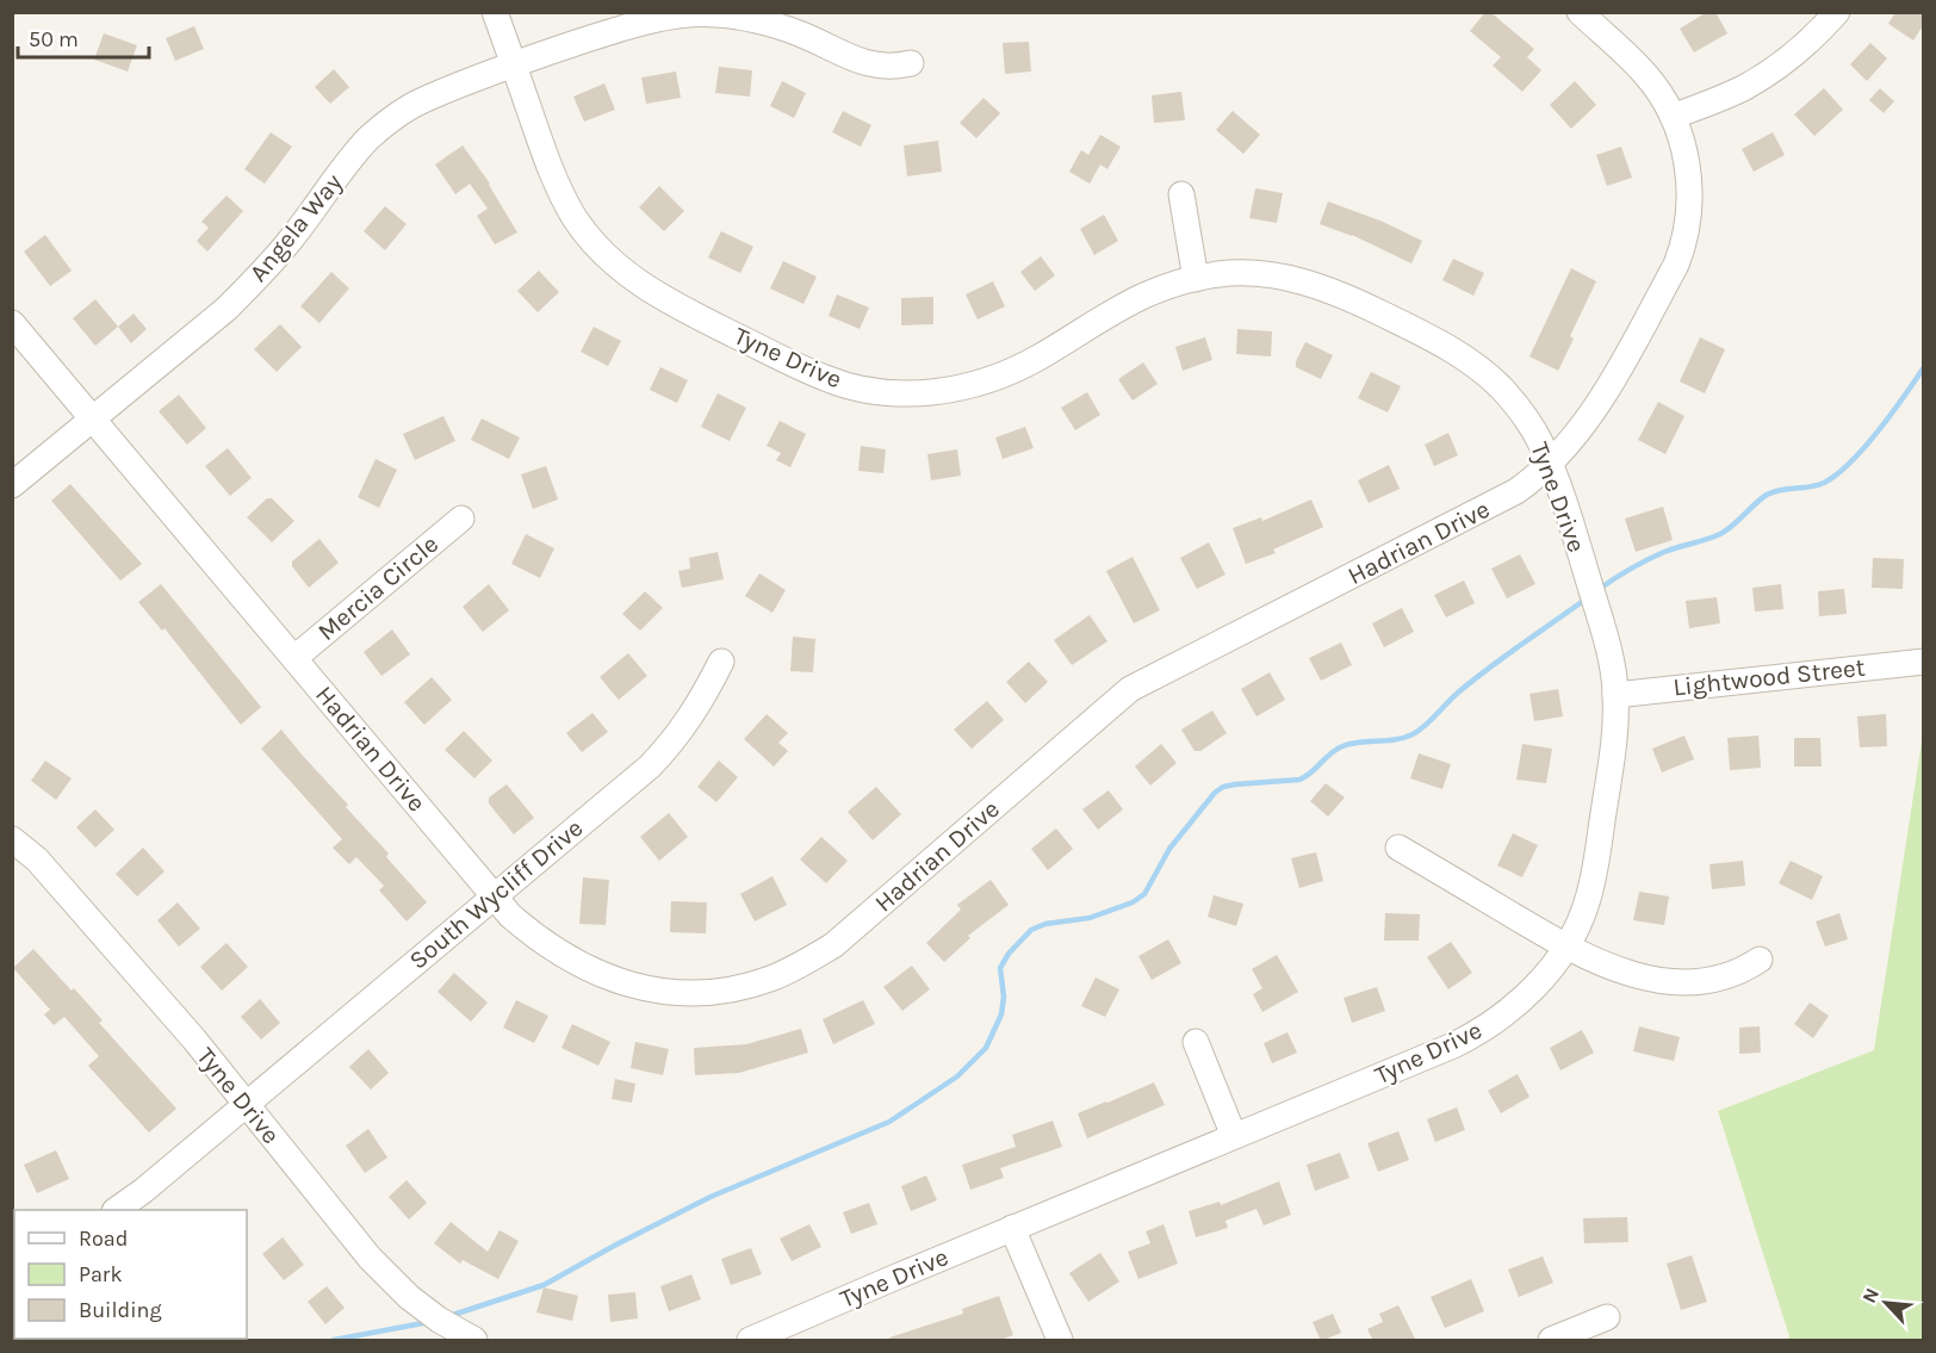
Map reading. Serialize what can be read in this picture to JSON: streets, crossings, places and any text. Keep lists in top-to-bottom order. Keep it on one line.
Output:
{"streets":{"street":["Angela Way","Tyne Drive","Hadrian Drive","Mercia Circle","Lightwood Street","South Wycliff Drive"]},"crossings":[["Angela Way","Tyne Drive"],["Angela Way","Hadrian Drive"],["Tyne Drive","Hadrian Drive"],["Tyne Drive","Lightwood Street"],["Tyne Drive","South Wycliff Drive"],["Hadrian Drive","Mercia Circle"],["Hadrian Drive","South Wycliff Drive"]],"legend":["Road","Park","Building"],"scale_bar":"50 m","north":"top left"}
